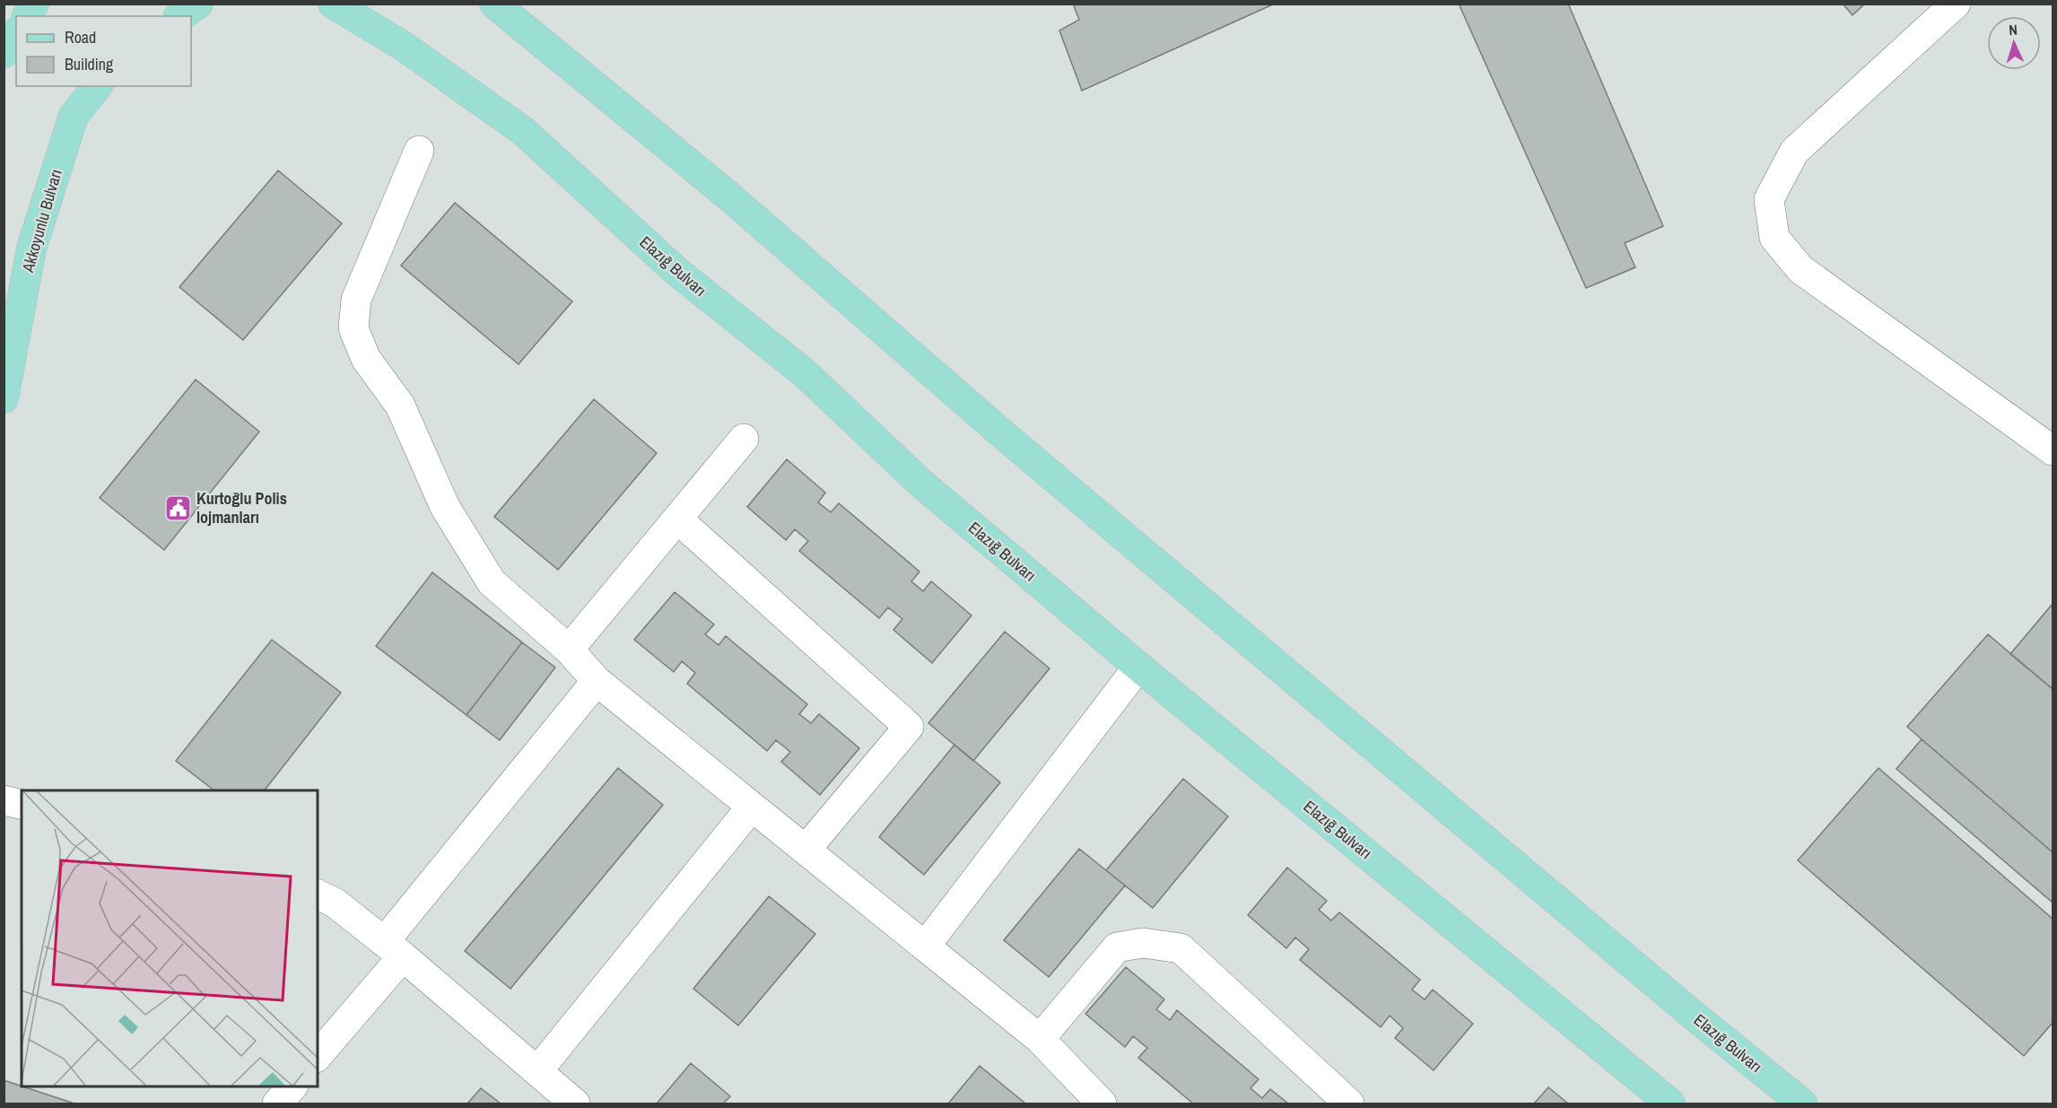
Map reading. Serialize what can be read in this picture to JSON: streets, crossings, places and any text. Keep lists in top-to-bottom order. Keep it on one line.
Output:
{"streets":{"main road":["Akkoyunlu Bulvarı","Elazığ Bulvarı"]},"places":{"public building":["Kurtoğlu Polis lojmanları"]},"legend":["Road","Building"],"north":"top"}
